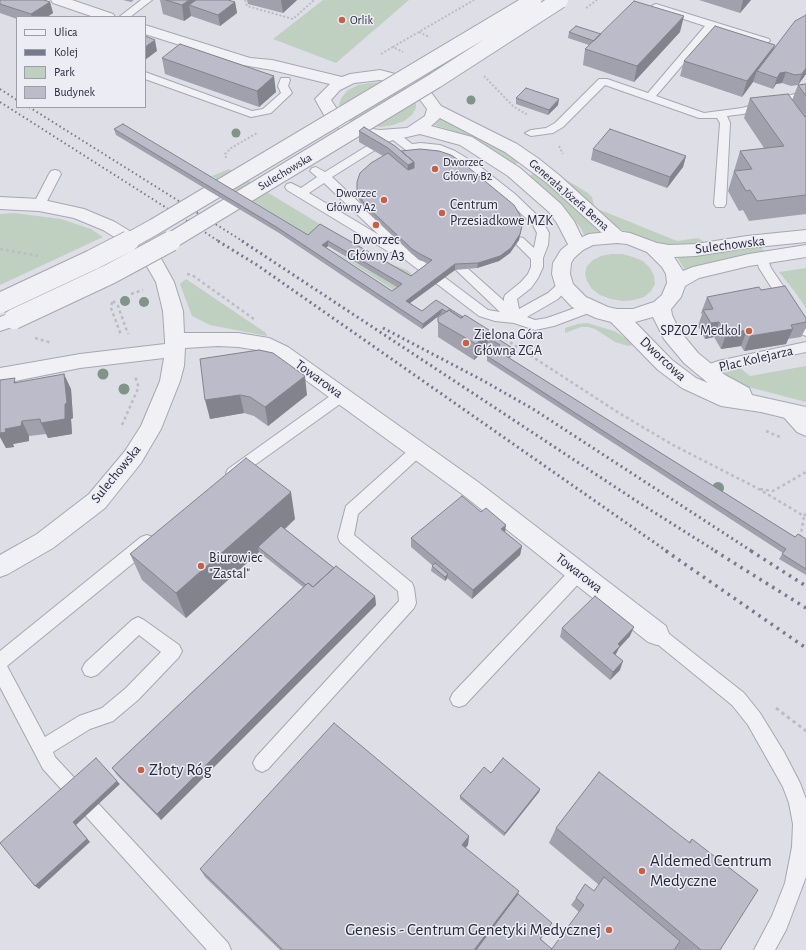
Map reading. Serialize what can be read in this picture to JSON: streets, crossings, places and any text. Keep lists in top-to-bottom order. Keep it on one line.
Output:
{"streets":{"street":["Sulechowska","Generała Józefa Bema","Dworcowa","Towarowa"],"lane":["Plac Kolejarza"]},"crossings":[["Sulechowska","Generała Józefa Bema"],["Sulechowska","Dworcowa"],["Sulechowska","Plac Kolejarza"],["Sulechowska","Towarowa"],["Generała Józefa Bema","Dworcowa"],["Dworcowa","Plac Kolejarza"]],"places":["Orlik","Dworzec Główny B2","Dworzec Główny A2","Centrum Przesiadkowe MZK","Dworzec Główny A3","SPZOZ Medkol","Zielona Góra Główna ZGA","Biurowiec \"Zastal\"","Złoty Róg","Aldemed Centrum Medyczne","Genesis - Centrum Genetyki Medycznej"],"legend":["Ulica","Kolej","Park","Budynek"]}
